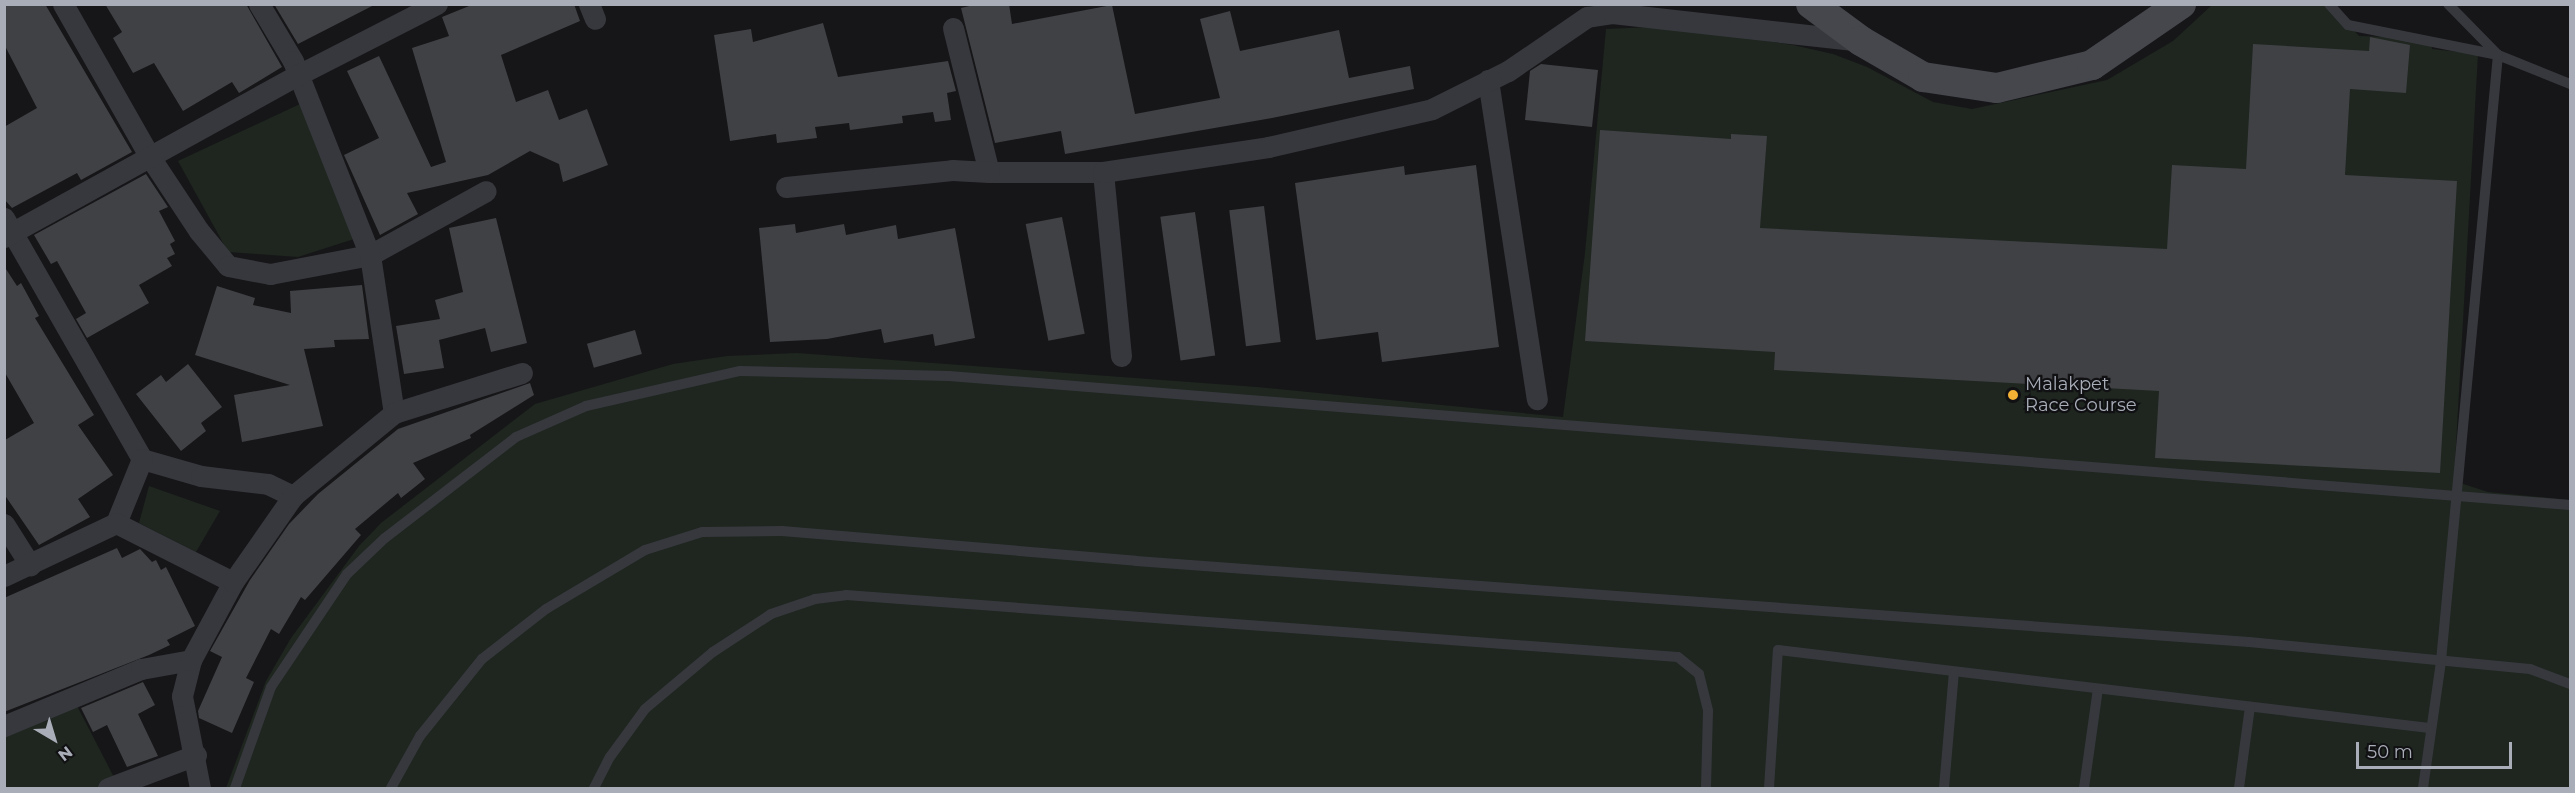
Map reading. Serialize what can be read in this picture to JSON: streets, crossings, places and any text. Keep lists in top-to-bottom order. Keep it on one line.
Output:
{"places":["Malakpet Race Course"],"scale_bar":"50 m","north":"bottom right"}
